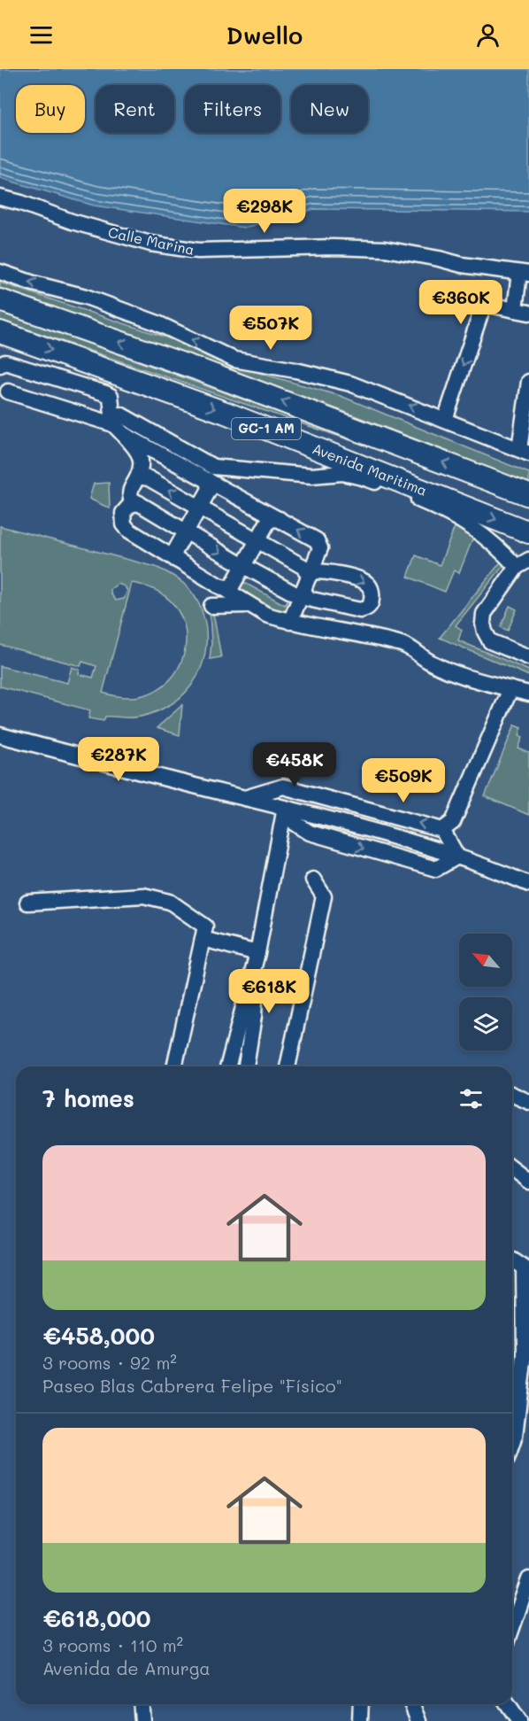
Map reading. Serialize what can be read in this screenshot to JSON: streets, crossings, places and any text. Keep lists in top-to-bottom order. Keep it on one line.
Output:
{"streets":{"highway":["GC-1 AM","Avenida Maritima"],"street":["Calle Marina"]},"north":"top left","page":{"header":"Dwello","chip":["Buy","Rent","Filters","New"],"price":["€298K","€360K","€507K","€287K","€458K","€509K","€618K"],"heading":"7 homes","list":[{"name":"€458,000","note":"3 rooms · 92 m² · Paseo Blas Cabrera Felipe \"Físico\""},{"name":"€618,000","note":"3 rooms · 110 m² · Avenida de Amurga"}]}}
